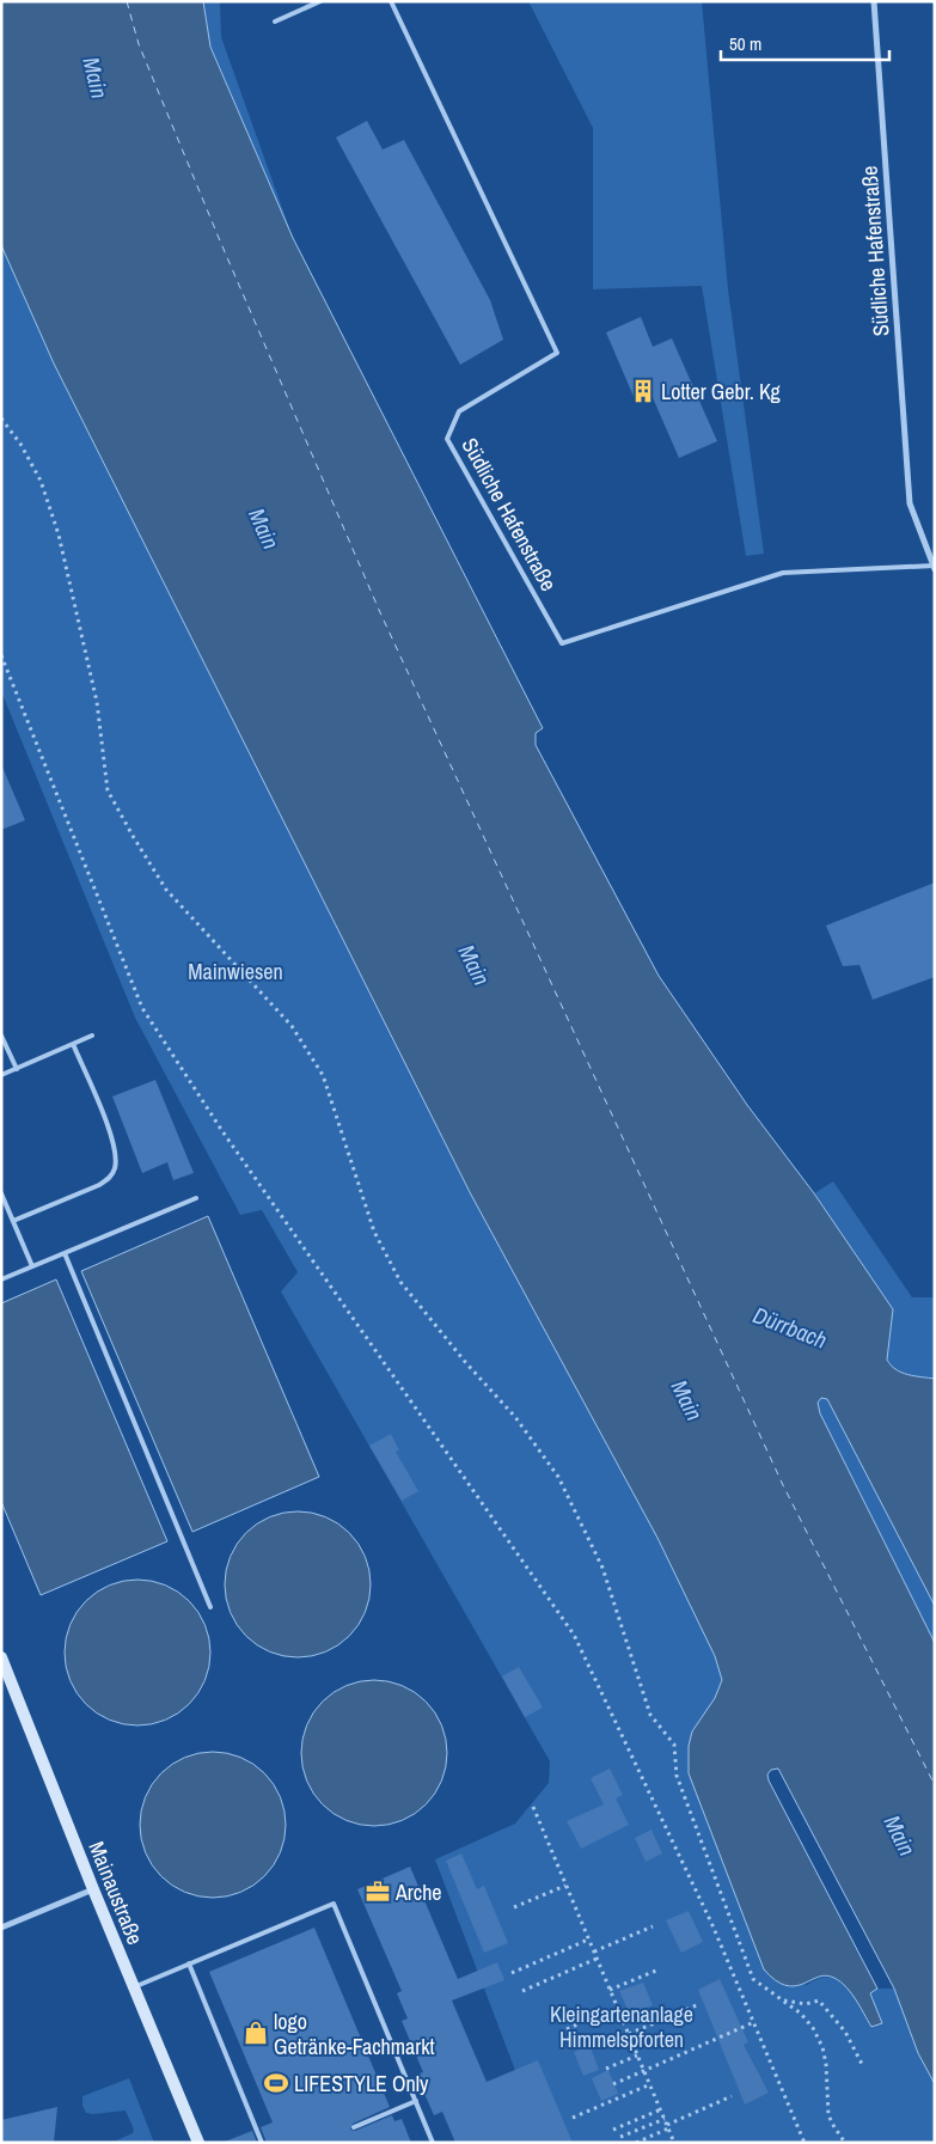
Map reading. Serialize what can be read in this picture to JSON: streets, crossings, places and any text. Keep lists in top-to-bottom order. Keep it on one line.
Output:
{"streets":{"main road":["Mainaustraße"],"street":["Südliche Hafenstraße"]},"water":["Main","Dürrbach"],"parks":["Mainwiesen","Kleingartenanlage Himmelspforten"],"places":{"building":["Lotter Gebr. Kg"],"office":["Arche"],"shop":["logo Getränke-Fachmarkt"],"sports":["LIFESTYLE Only"]},"scale_bar":"50 m"}
